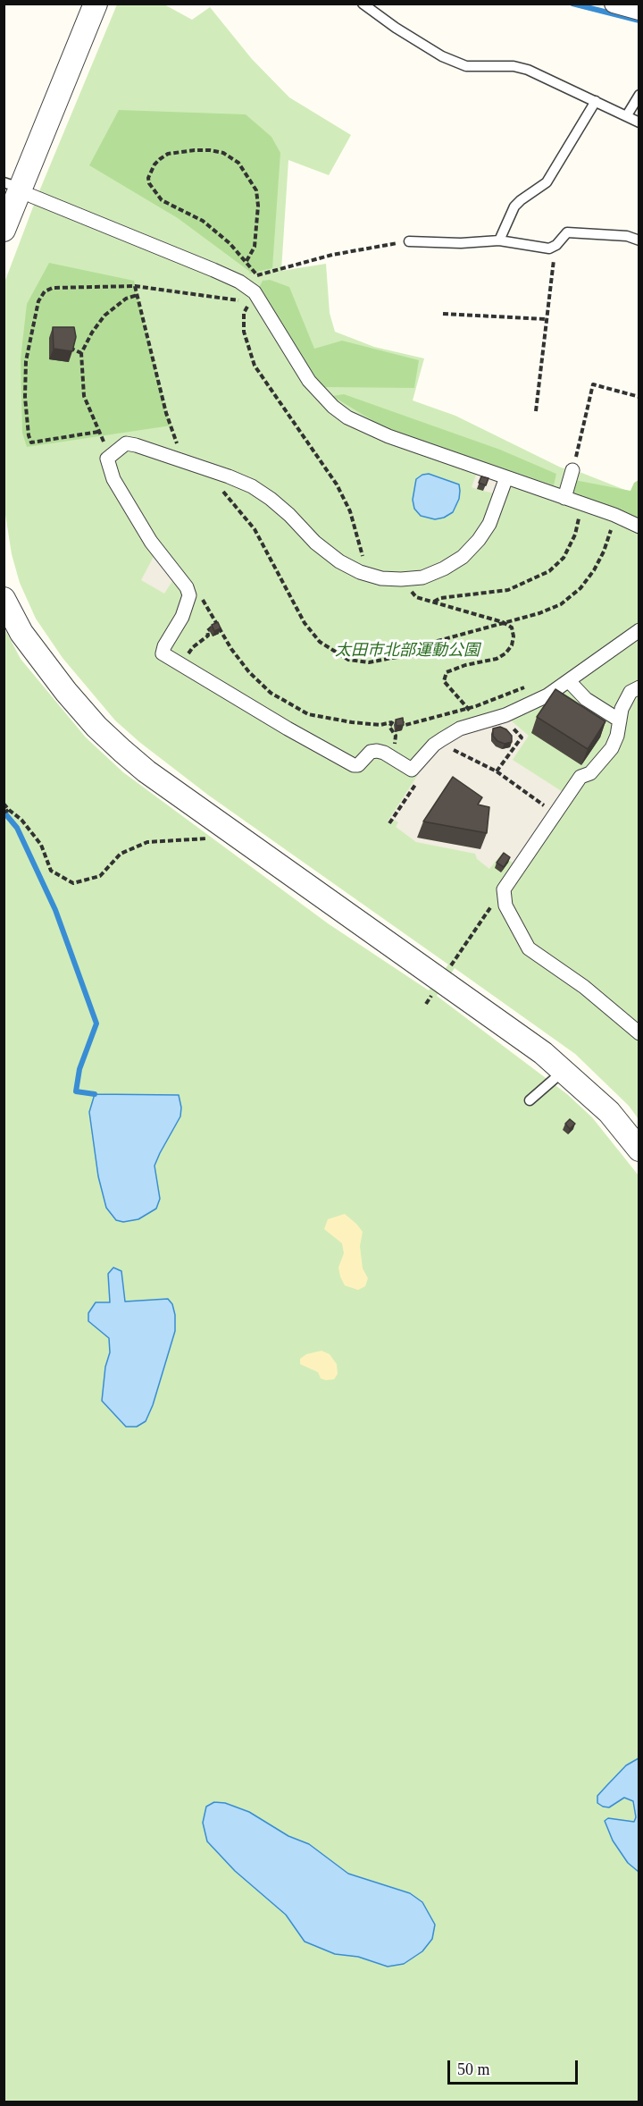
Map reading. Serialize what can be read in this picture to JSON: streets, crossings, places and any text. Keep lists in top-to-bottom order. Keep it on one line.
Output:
{"parks":["太田市北部運動公園"],"scale_bar":"50 m"}
